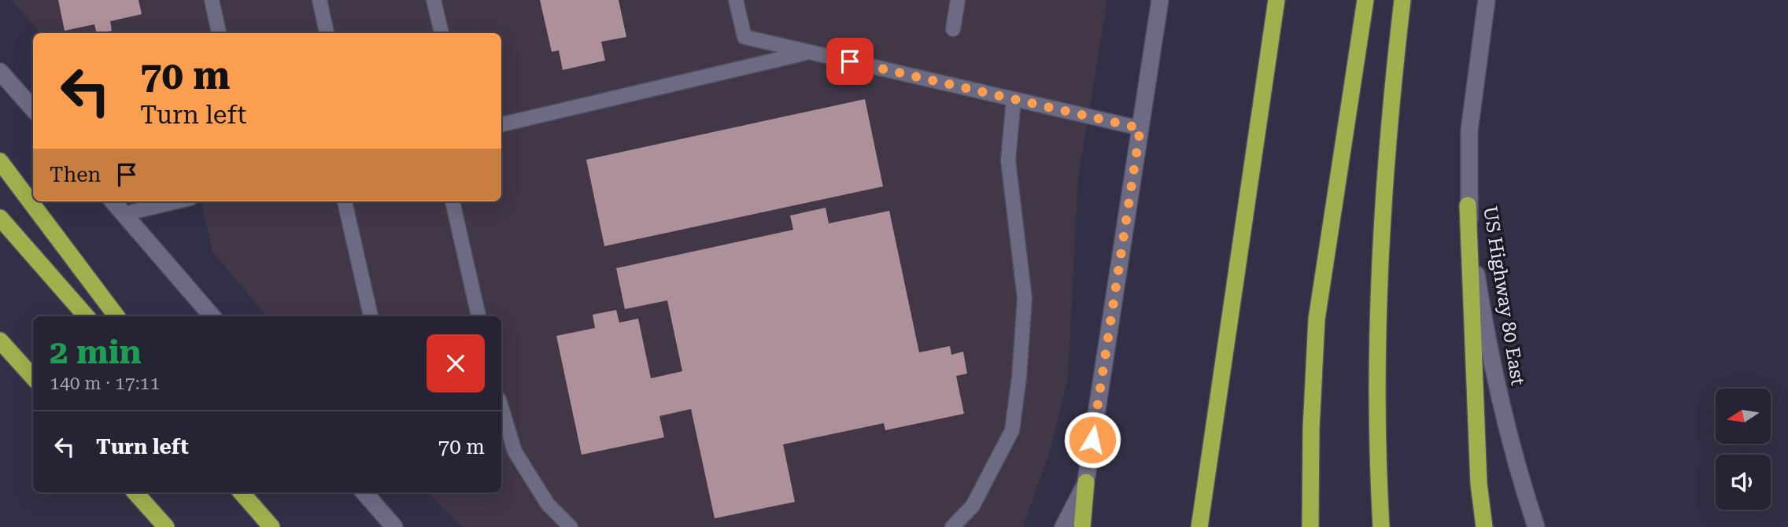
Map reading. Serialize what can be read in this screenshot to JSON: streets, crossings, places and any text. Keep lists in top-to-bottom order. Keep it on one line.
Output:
{"streets":{"main road":["US Highway 80 East"]},"north":"left","page":{"turn":["70 m","Turn left"],"then":"Then","heading":["2 min","140 m · 17:11"],"list":[{"name":"Turn left","value":"70 m"}]}}
